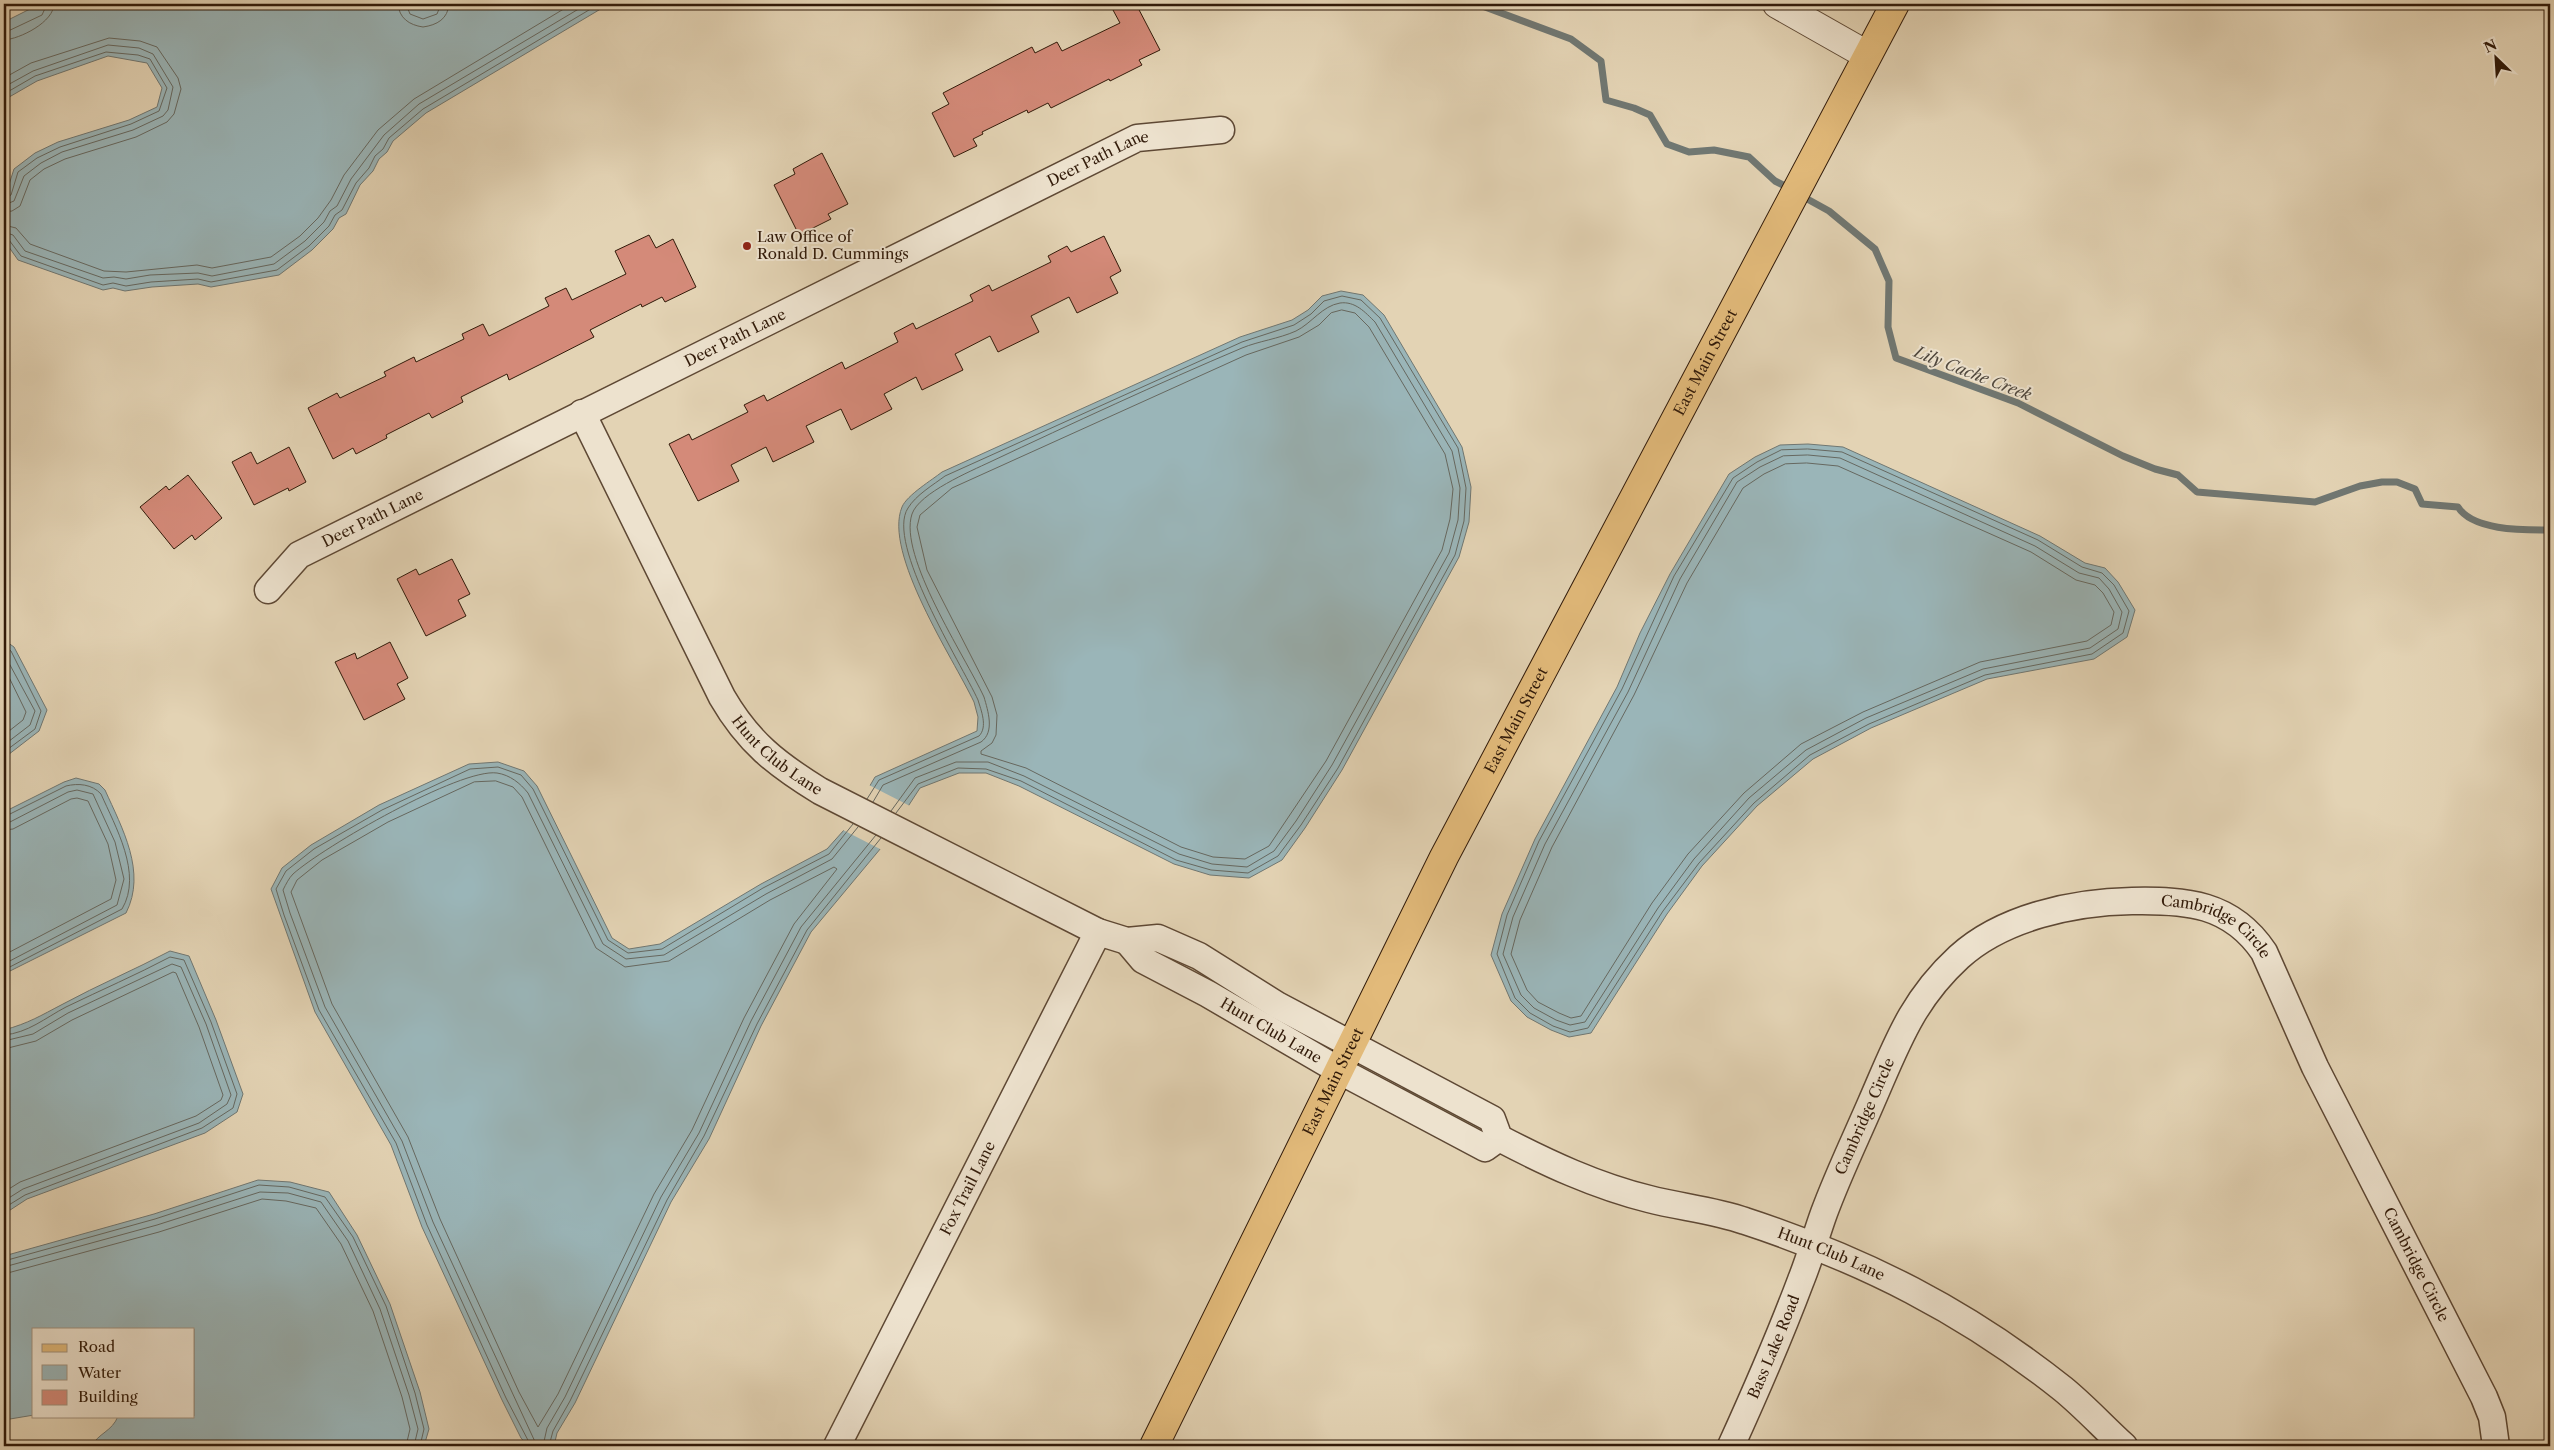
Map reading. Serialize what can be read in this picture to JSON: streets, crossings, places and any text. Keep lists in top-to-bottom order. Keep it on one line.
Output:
{"streets":{"main road":["East Main Street"],"street":["Deer Path Lane","Hunt Club Lane","Cambridge Circle","Fox Trail Lane","Bass Lake Road"]},"crossings":[["Deer Path Lane","Hunt Club Lane"],["East Main Street","Hunt Club Lane"],["Hunt Club Lane","Cambridge Circle"],["Hunt Club Lane","Fox Trail Lane"],["Hunt Club Lane","Bass Lake Road"],["Cambridge Circle","Bass Lake Road"]],"water":["Lily Cache Creek"],"places":["Law Office of Ronald D. Cummings"],"legend":["Road","Water","Building"],"north":"top left"}
